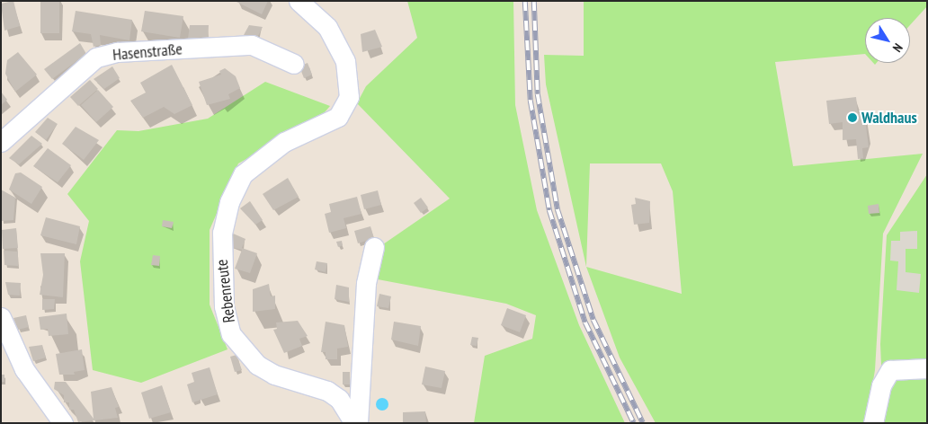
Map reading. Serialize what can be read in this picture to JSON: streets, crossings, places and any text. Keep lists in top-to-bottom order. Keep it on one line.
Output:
{"streets":{"street":["Hasenstraße","Rebenreute"]},"places":["Waldhaus"],"north":"bottom right"}
